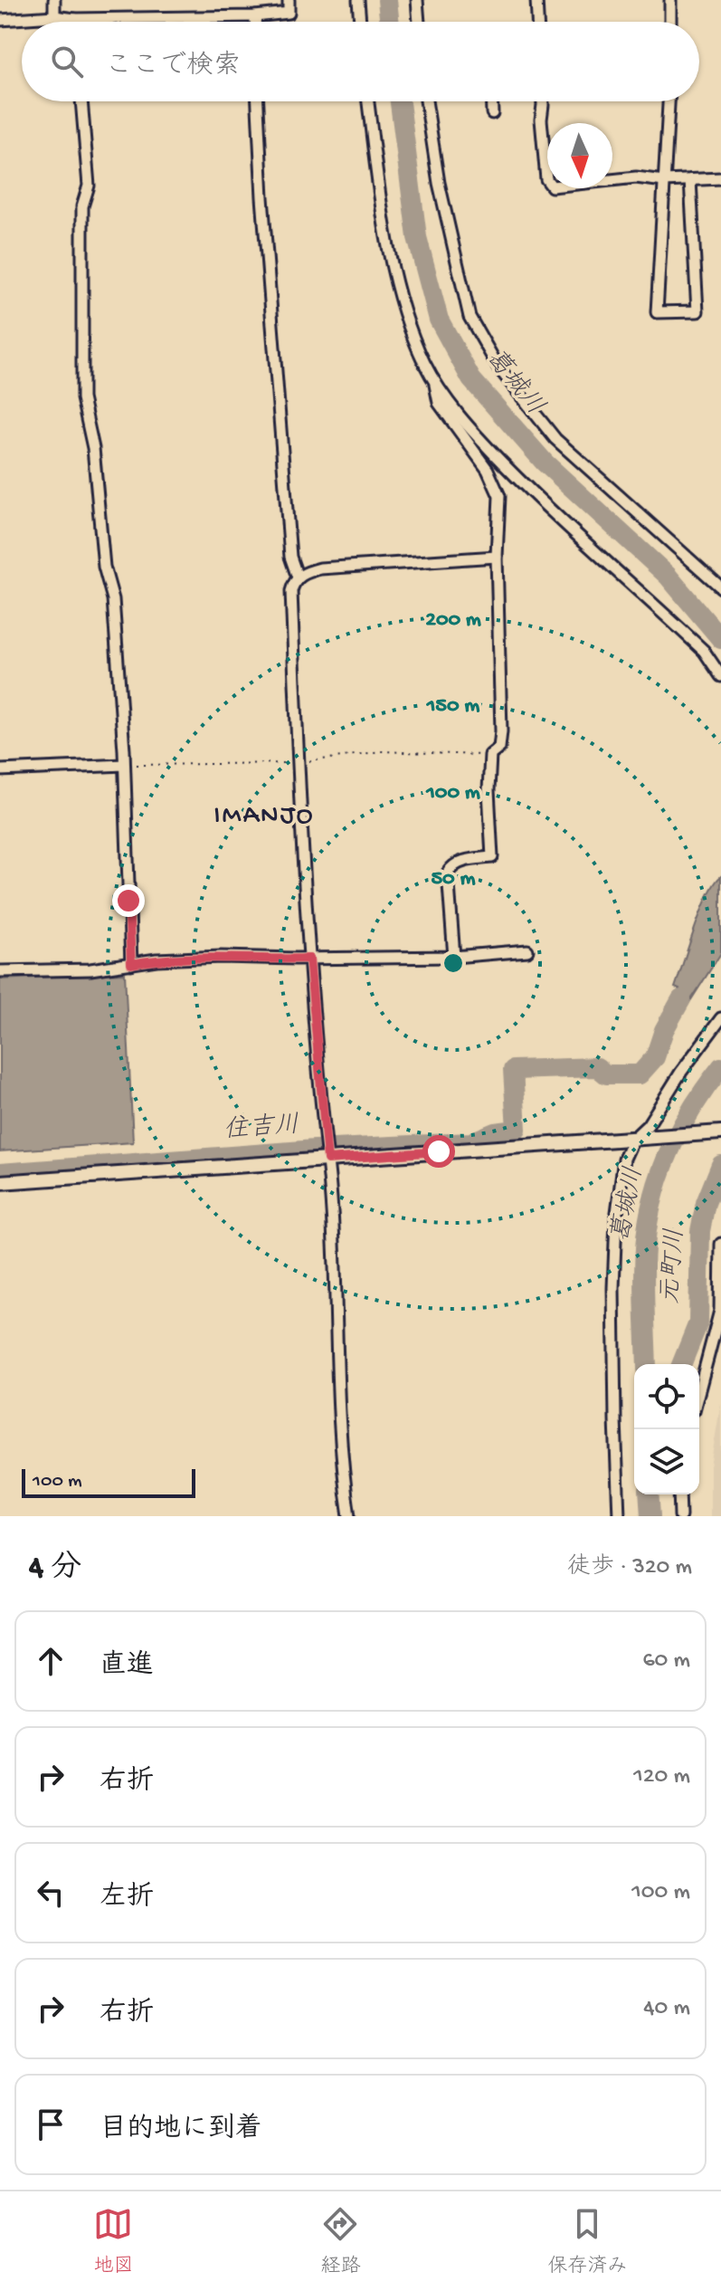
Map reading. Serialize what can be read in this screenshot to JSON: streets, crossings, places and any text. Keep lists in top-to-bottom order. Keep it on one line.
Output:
{"districts":["IMANJO"],"water":["葛城川","住吉川","元町川"],"scale_bar":"100 m","north":"bottom","page":{"search":"ここで検索","scale":"100 m","heading":["4 分","徒歩 · 320 m"],"list":[["直進","60 m"],["右折","120 m"],["左折","100 m"],["右折","40 m"],"目的地に到着"],"nav":["地図","経路","保存済み"]},"rings":["200 m","150 m","100 m","50 m"]}
